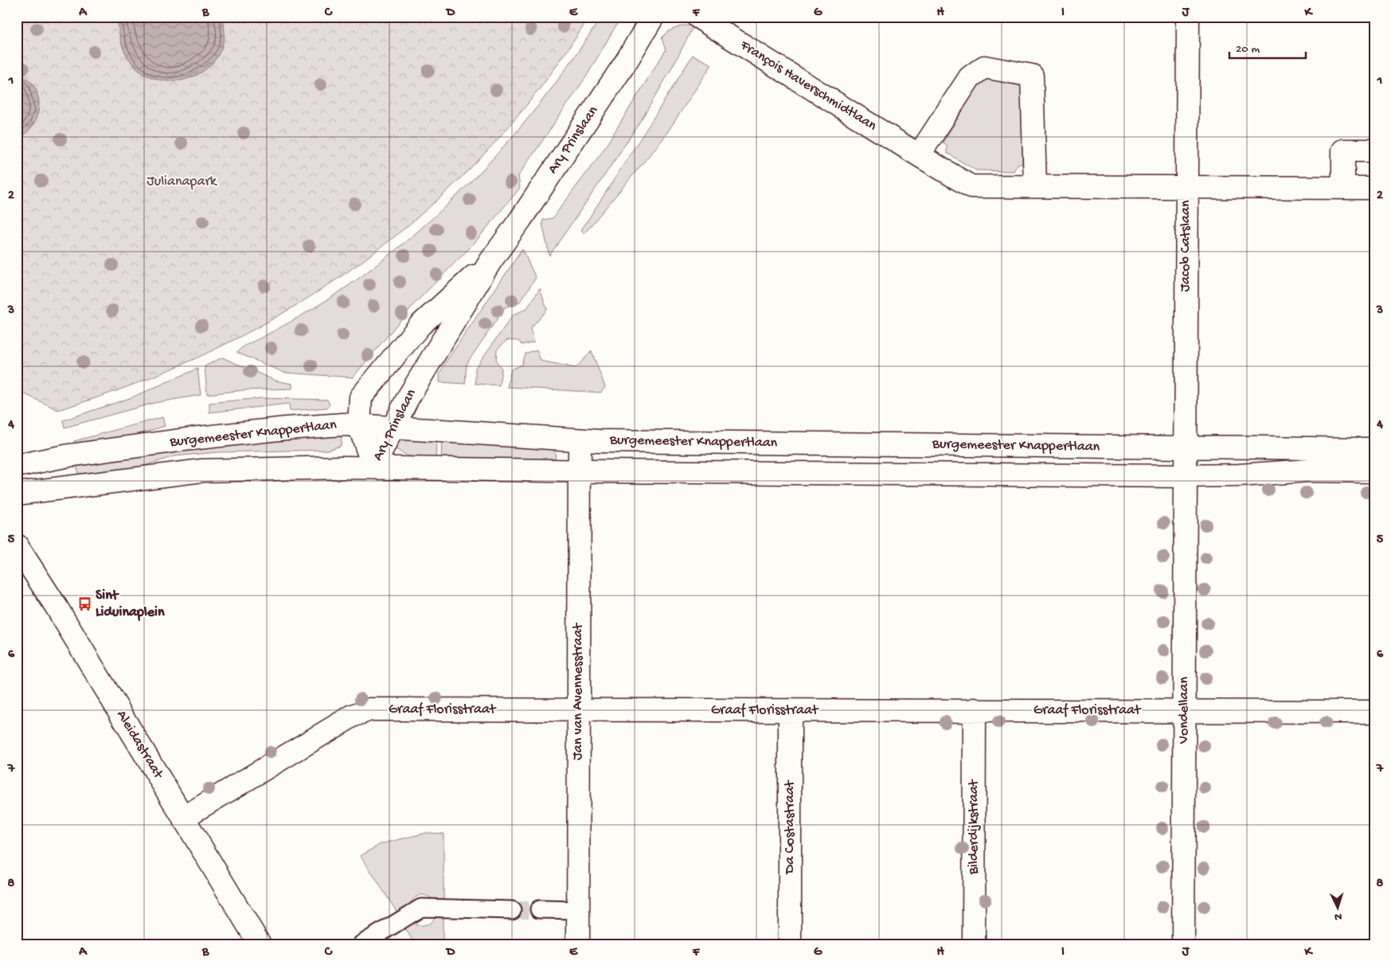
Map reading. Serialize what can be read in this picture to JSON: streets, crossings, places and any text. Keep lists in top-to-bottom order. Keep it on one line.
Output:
{"streets":{"street":["François Haverschmidtlaan","Ary Prinslaan","Jacob Catslaan","Burgemeester Knappertlaan","Jan van Avennesstraat","Graaf Florisstraat","Vondellaan","Aleidastraat","Da Costastraat","Bilderdijkstraat"]},"crossings":[["François Haverschmidtlaan","Jacob Catslaan"],["Ary Prinslaan","Burgemeester Knappertlaan"],["Jacob Catslaan","Burgemeester Knappertlaan"],["Jacob Catslaan","Vondellaan"],["Burgemeester Knappertlaan","Jan van Avennesstraat"],["Burgemeester Knappertlaan","Vondellaan"],["Jan van Avennesstraat","Graaf Florisstraat"],["Graaf Florisstraat","Vondellaan"],["Graaf Florisstraat","Aleidastraat"],["Graaf Florisstraat","Da Costastraat"],["Graaf Florisstraat","Bilderdijkstraat"]],"parks":["Julianapark"],"places":{"bus stop":["Sint Liduinaplein"]},"scale_bar":"20 m","north":"bottom","grid":{"columns":["A","B","C","D","E","F","G","H","I","J","K"],"rows":["1","2","3","4","5","6","7","8"]}}
